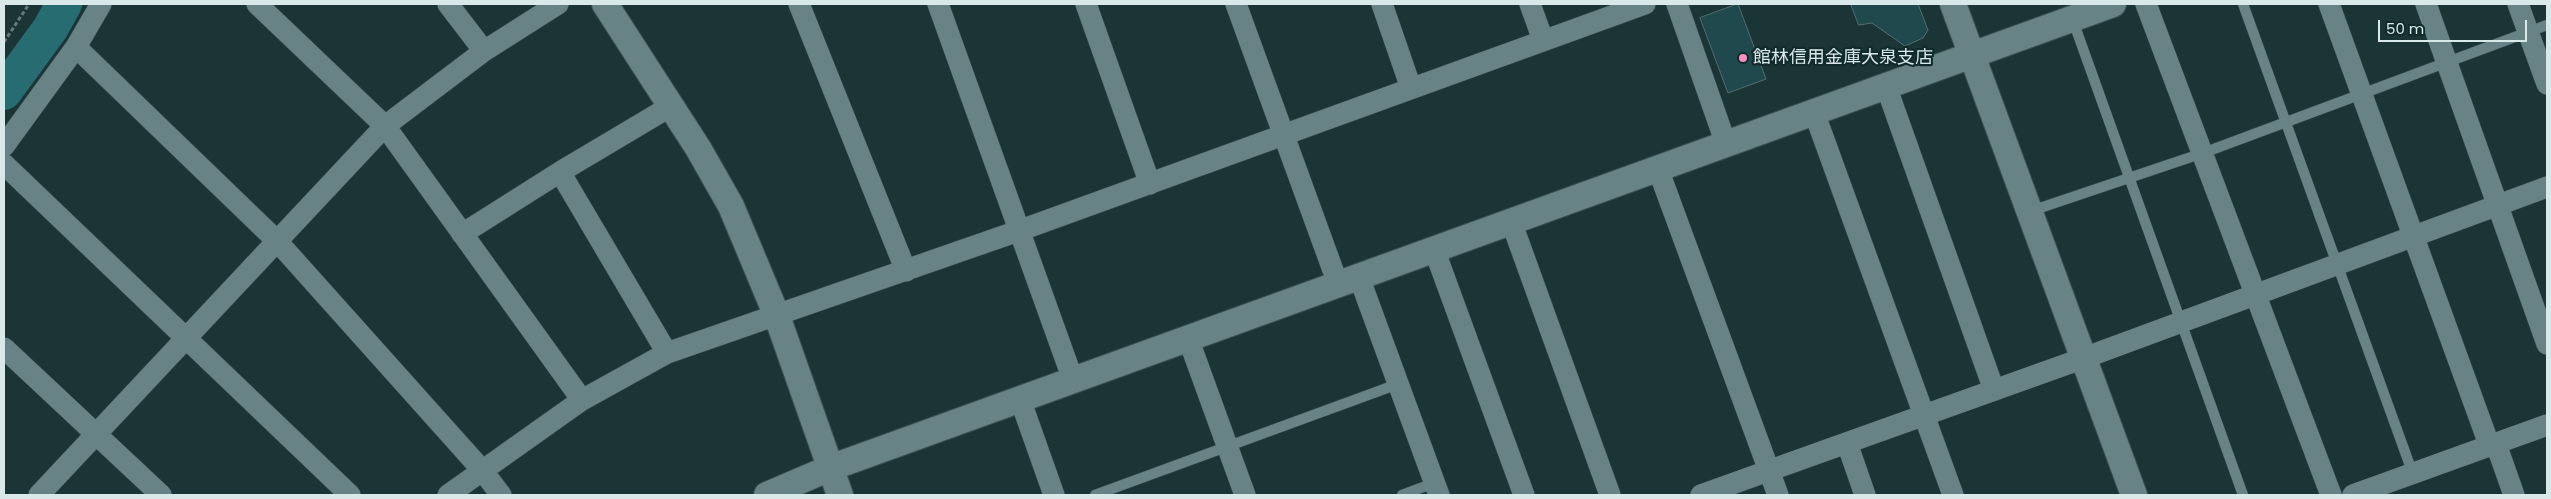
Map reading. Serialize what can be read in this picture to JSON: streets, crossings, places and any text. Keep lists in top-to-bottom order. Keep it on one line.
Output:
{"places":["館林信用金庫大泉支店"],"scale_bar":"50 m"}
